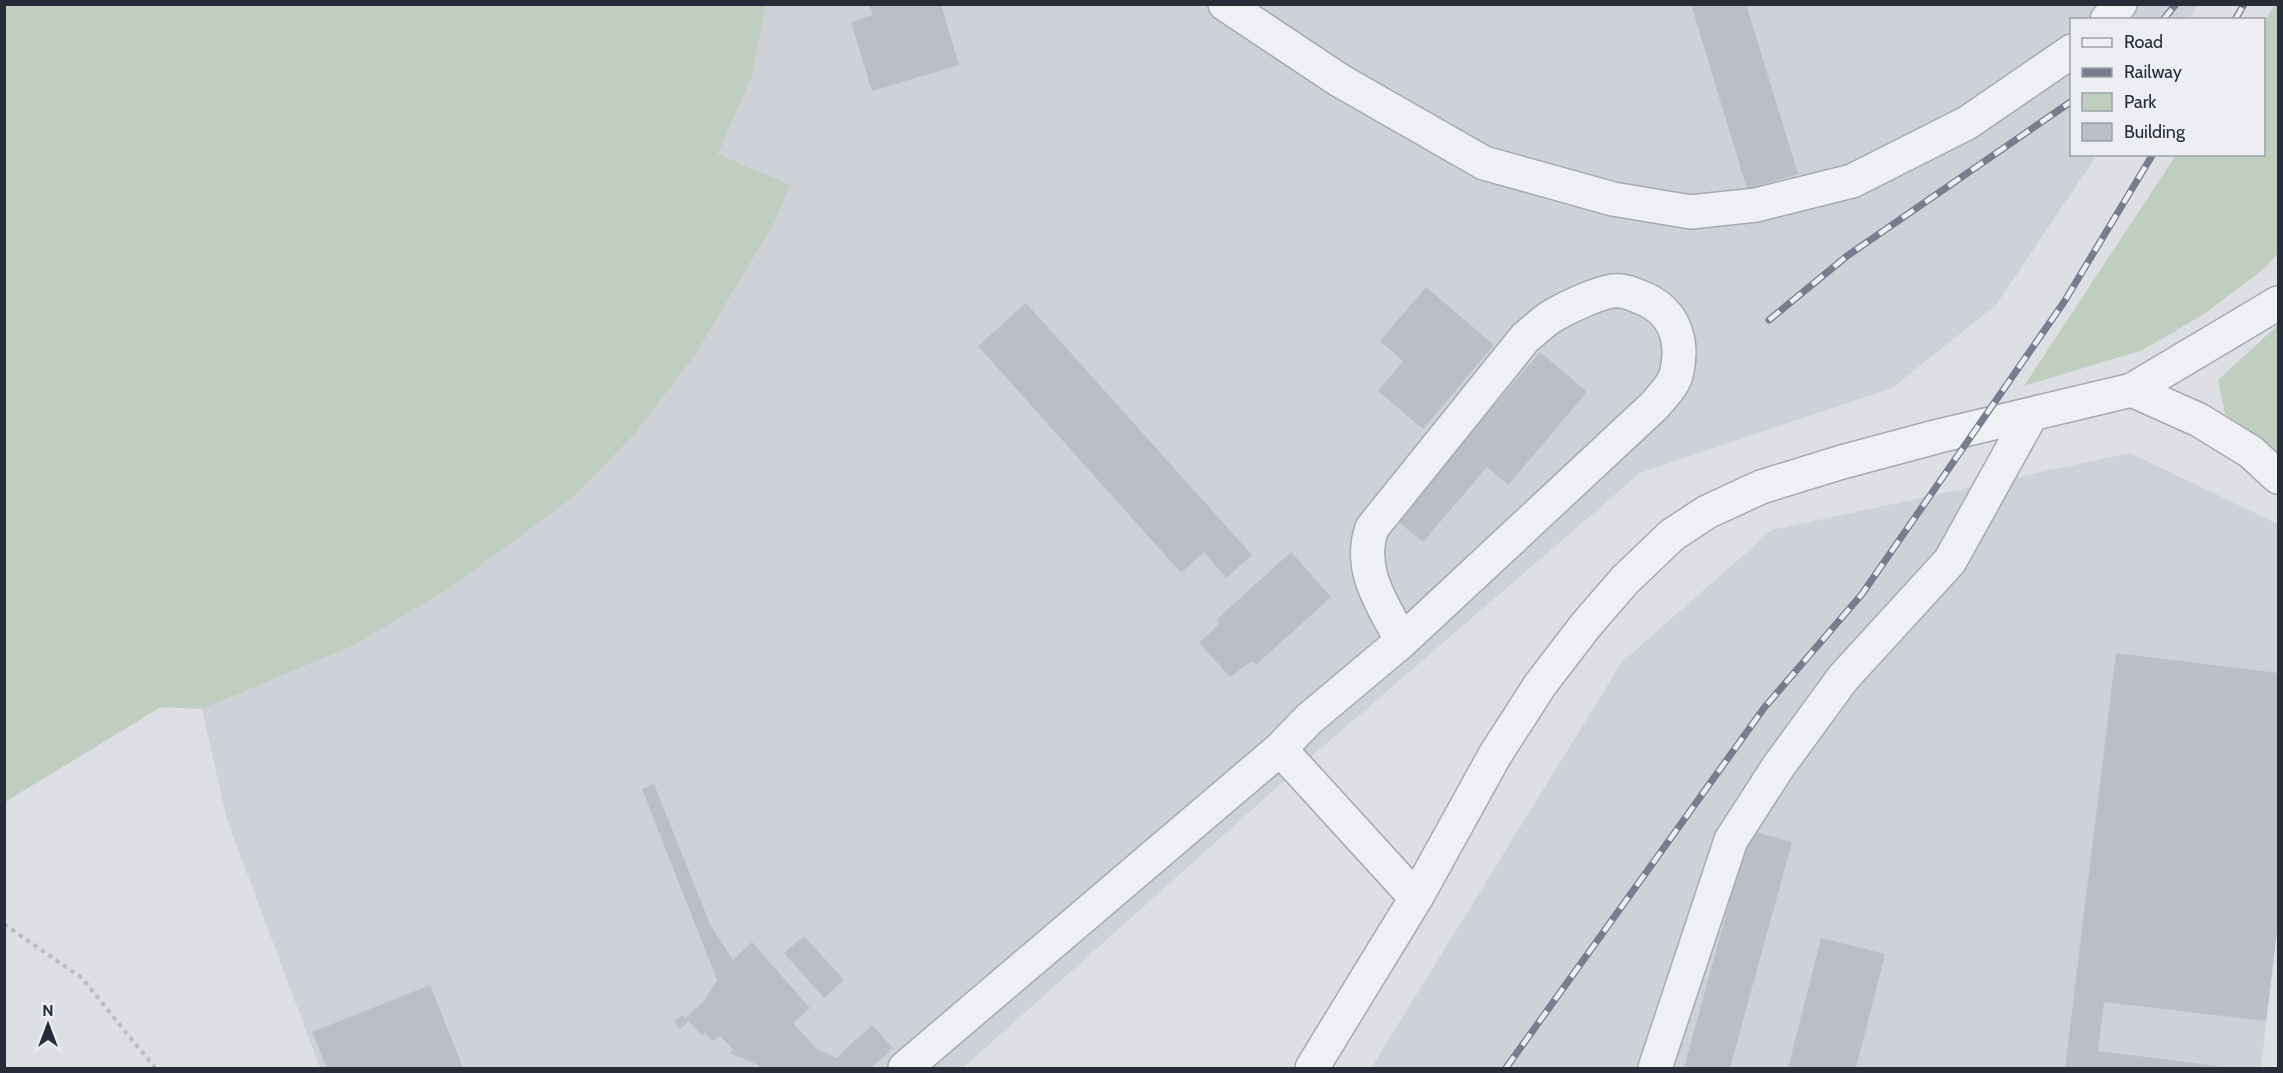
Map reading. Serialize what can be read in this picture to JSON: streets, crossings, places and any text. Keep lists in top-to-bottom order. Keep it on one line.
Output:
{"legend":["Road","Railway","Park","Building"],"north":"top"}
